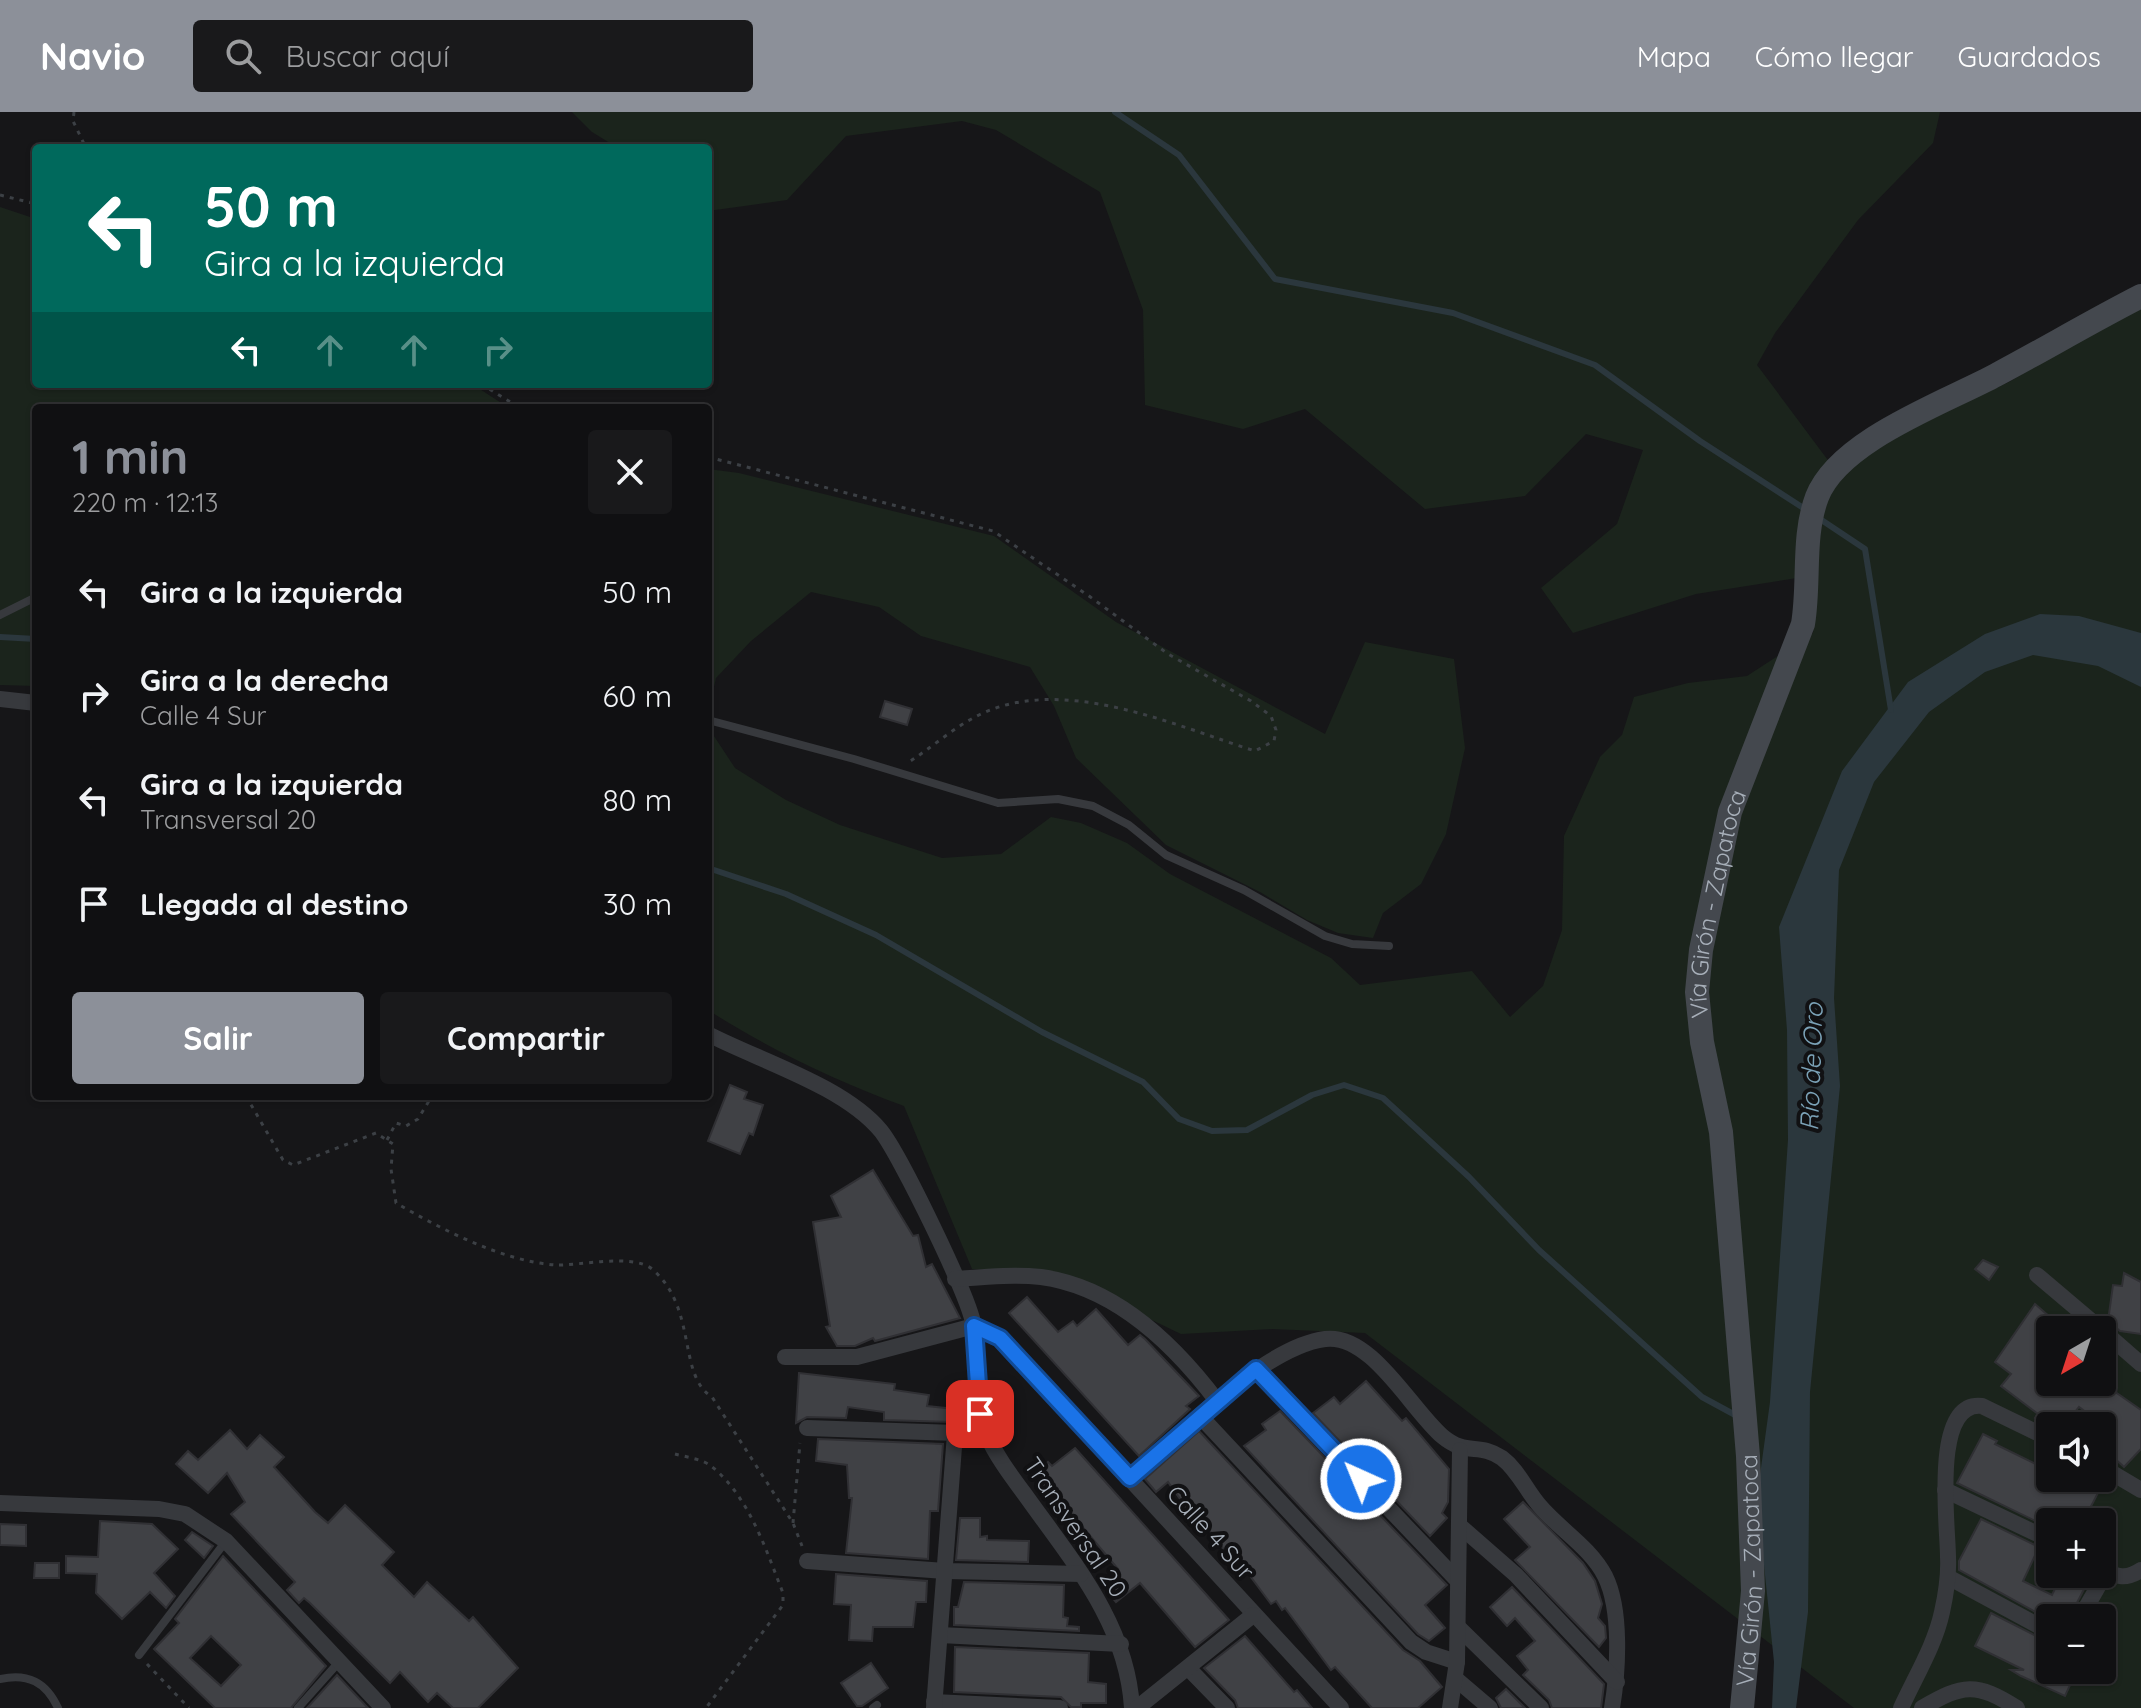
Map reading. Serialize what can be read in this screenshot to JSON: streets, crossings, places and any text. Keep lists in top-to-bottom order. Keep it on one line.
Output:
{"streets":{"main road":["Vía Girón - Zapatoca"],"street":["Transversal 20","Calle 4 Sur"]},"crossings":[["Transversal 20","Calle 4 Sur"]],"water":["Río de Oro"],"north":"bottom left","page":{"header":"Navio","search":"Buscar aquí","nav":["Mapa","Cómo llegar","Guardados"],"turn":["50 m","Gira a la izquierda"],"heading":["1 min","220 m · 12:13"],"list":[{"name":"Gira a la izquierda","value":"50 m"},{"name":"Gira a la derecha","note":"Calle 4 Sur","value":"60 m"},{"name":"Gira a la izquierda","note":"Transversal 20","value":"80 m"},{"name":"Llegada al destino","value":"30 m"}],"buttons":["Salir","Compartir"],"map_buttons":["+","−"]}}
